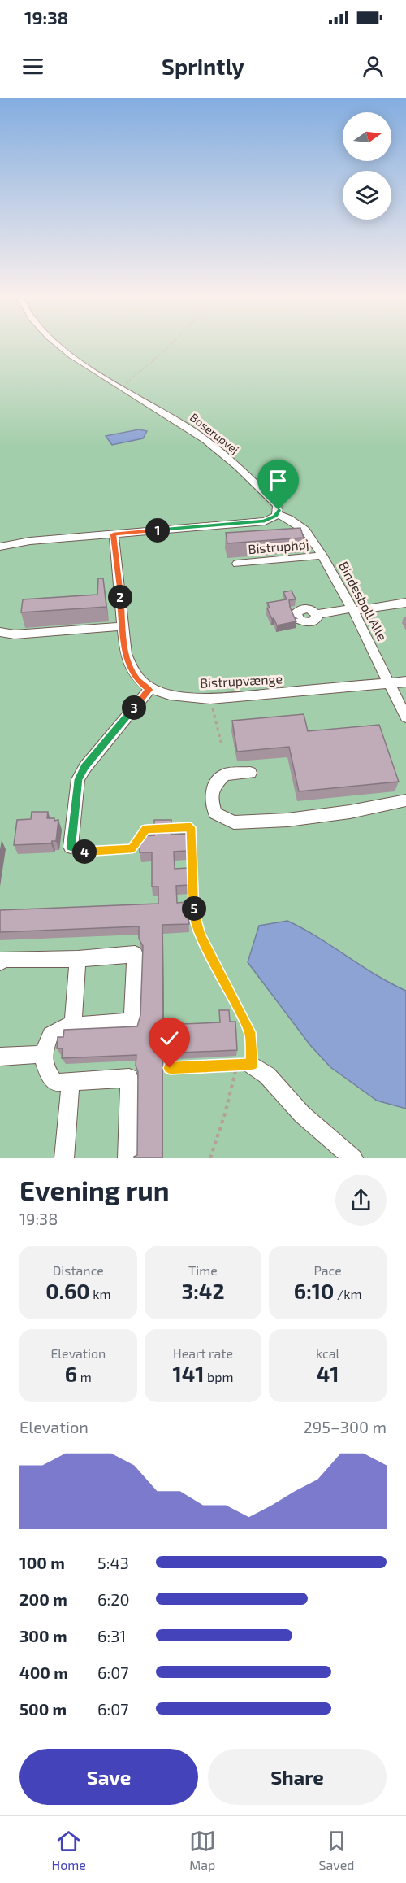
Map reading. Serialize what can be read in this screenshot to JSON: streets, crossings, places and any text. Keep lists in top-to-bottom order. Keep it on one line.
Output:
{"streets":{"street":["Boserupvej","Bistruphøj","Bindesbøll Alle","Bistrupvænge"]},"crossings":[["Boserupvej","Bindesbøll Alle"],["Bistruphøj","Bindesbøll Alle"],["Bindesbøll Alle","Bistrupvænge"]],"north":"right","page":{"status":"19:38","header":"Sprintly","pins":["1","2","3","4","5"],"heading":["Evening run","19:38"],"stats":[["Distance","0.60 km"],["Time","3:42"],["Pace","6:10 /km"],["Elevation","6 m"],["Heart rate","141 bpm"],["kcal","41"]],"chart":["Elevation","295–300 m"],"list":[{"name":"100 m","note":"5:43"},{"name":"200 m","note":"6:20"},{"name":"300 m","note":"6:31"},{"name":"400 m","note":"6:07"},{"name":"500 m","note":"6:07"}],"buttons":["Save","Share"],"tabs":["Home","Map","Saved"]}}
